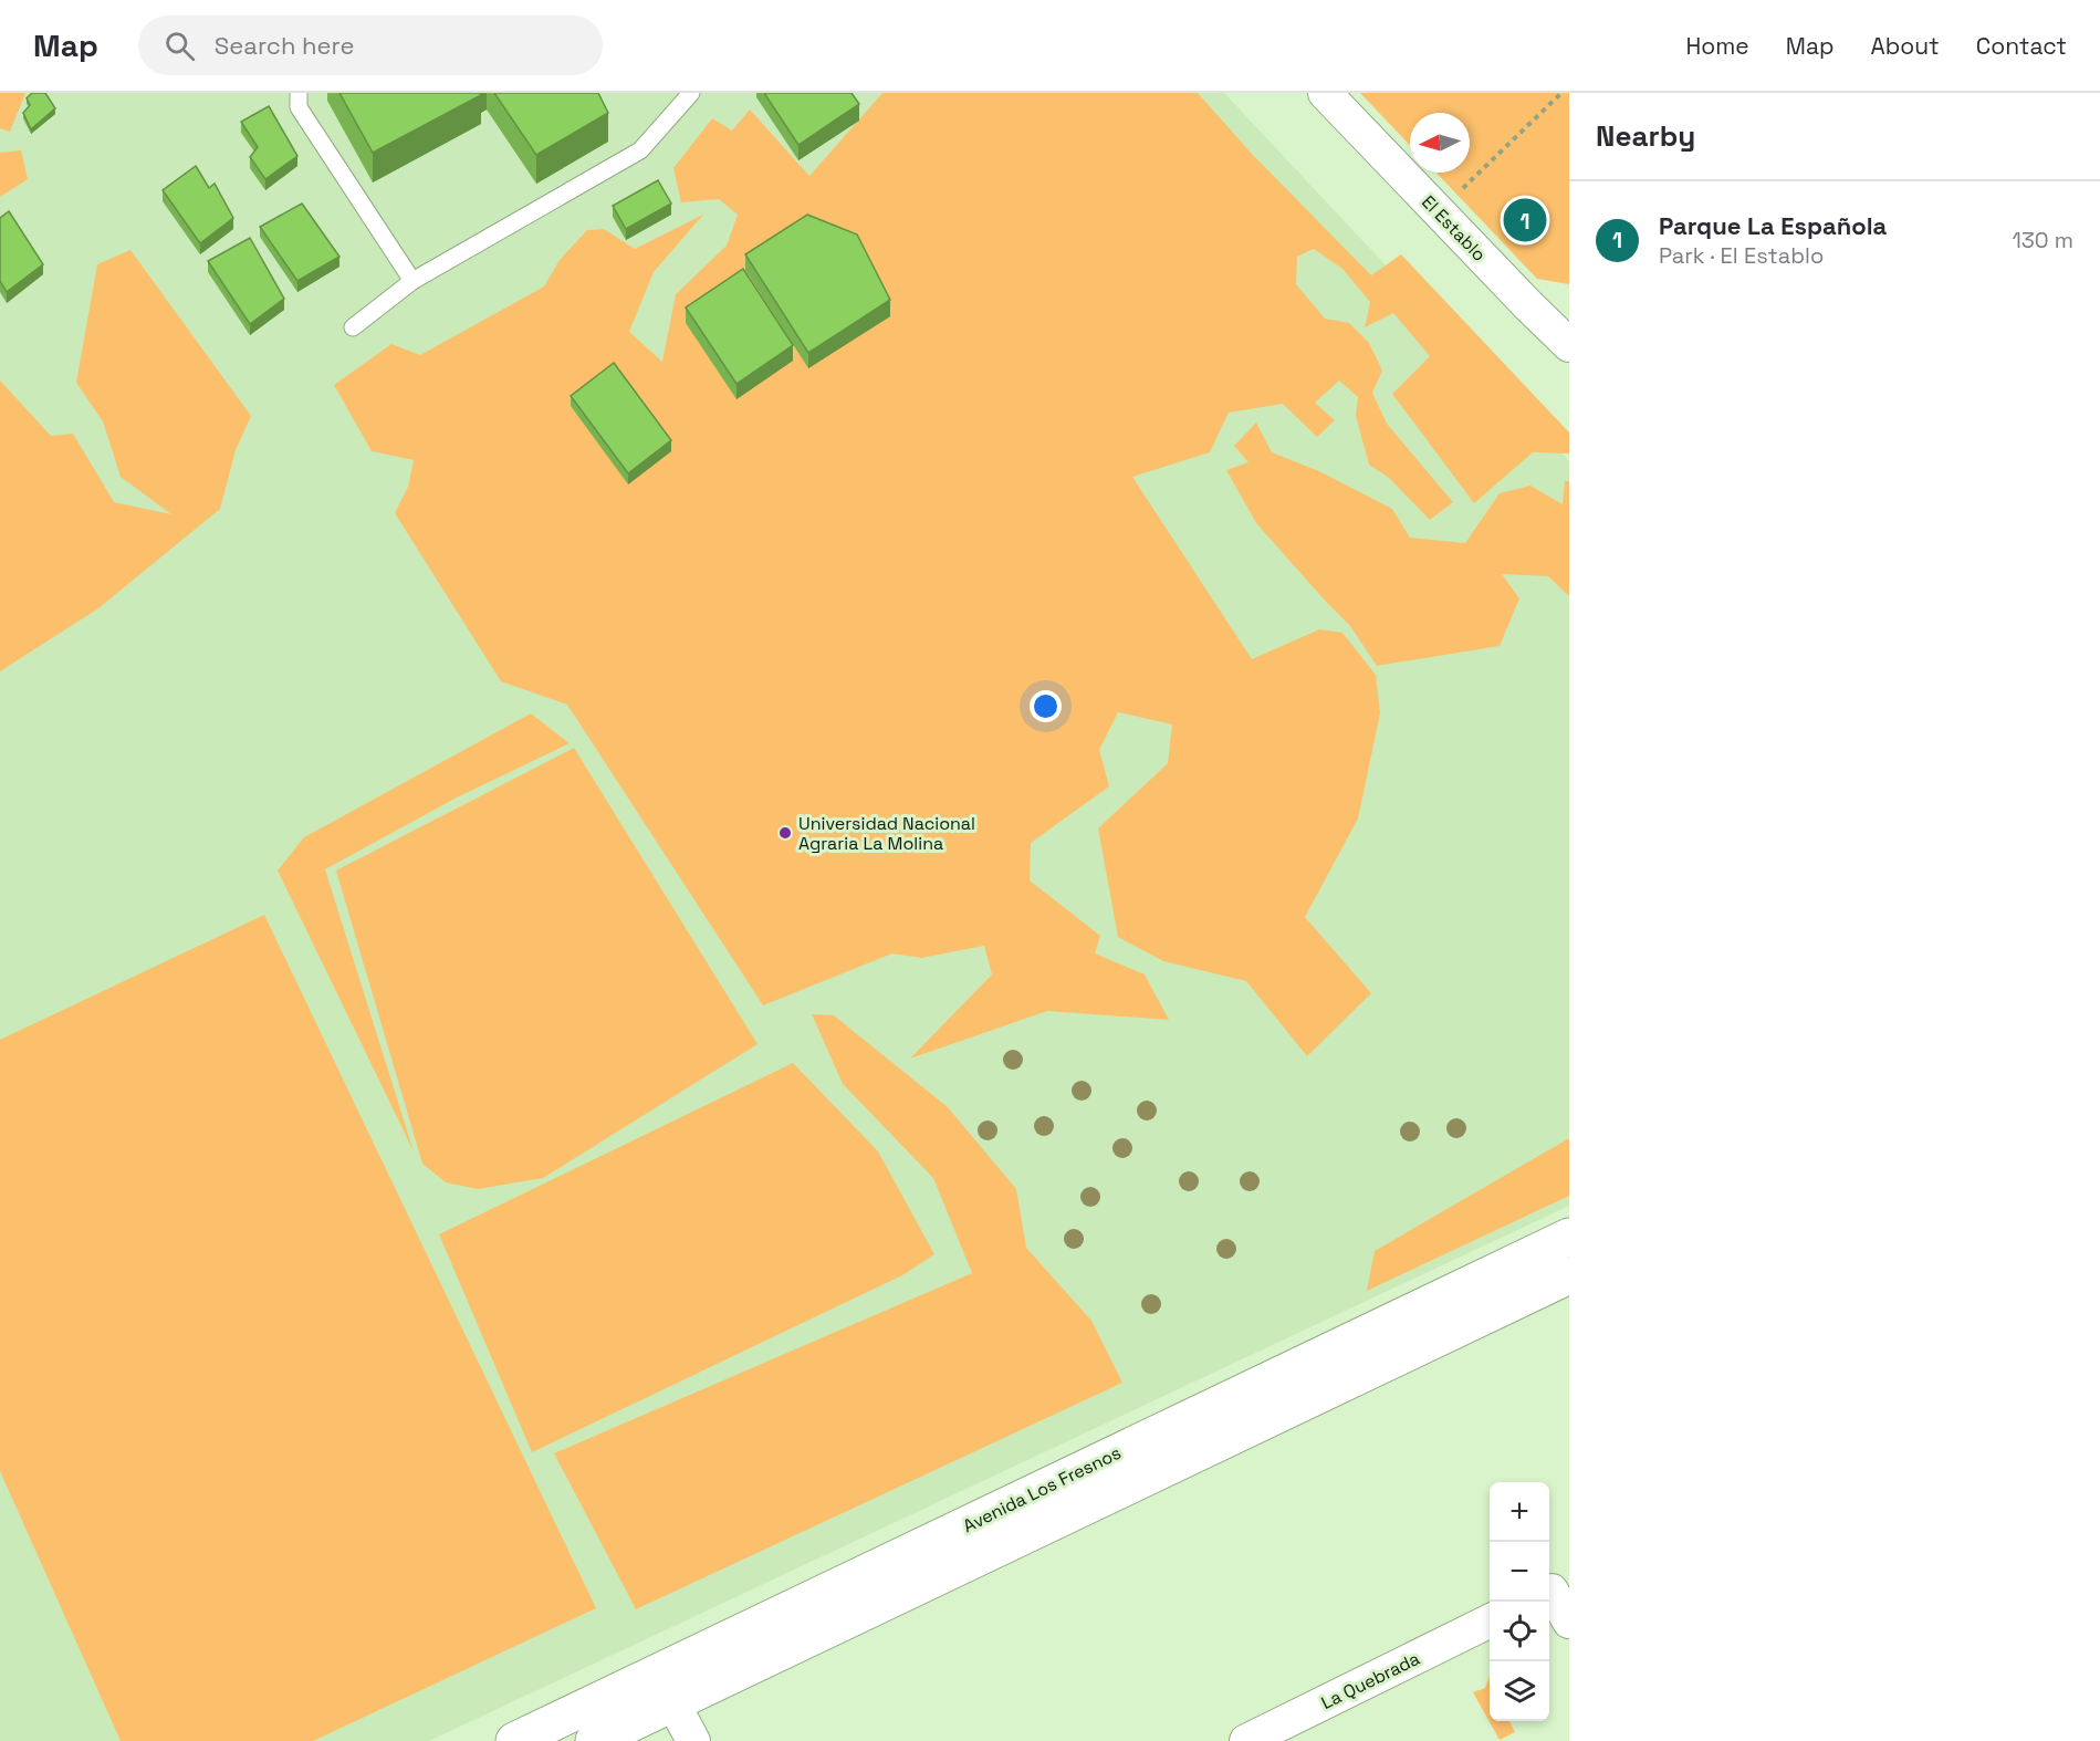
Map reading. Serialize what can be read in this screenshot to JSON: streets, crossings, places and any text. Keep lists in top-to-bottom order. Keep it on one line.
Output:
{"streets":{"main road":["Avenida Los Fresnos"],"street":["El Establo","La Quebrada"]},"places":["Universidad Nacional Agraria La Molina"],"north":"left","page":{"header":"Map","search":"Search here","nav":["Home","Map","About","Contact"],"heading":"Nearby","list":[{"mark":"1","name":"Parque La Española","note":"Park · El Establo","value":"130 m"}],"pins":"1","map_buttons":["+","−"]}}
